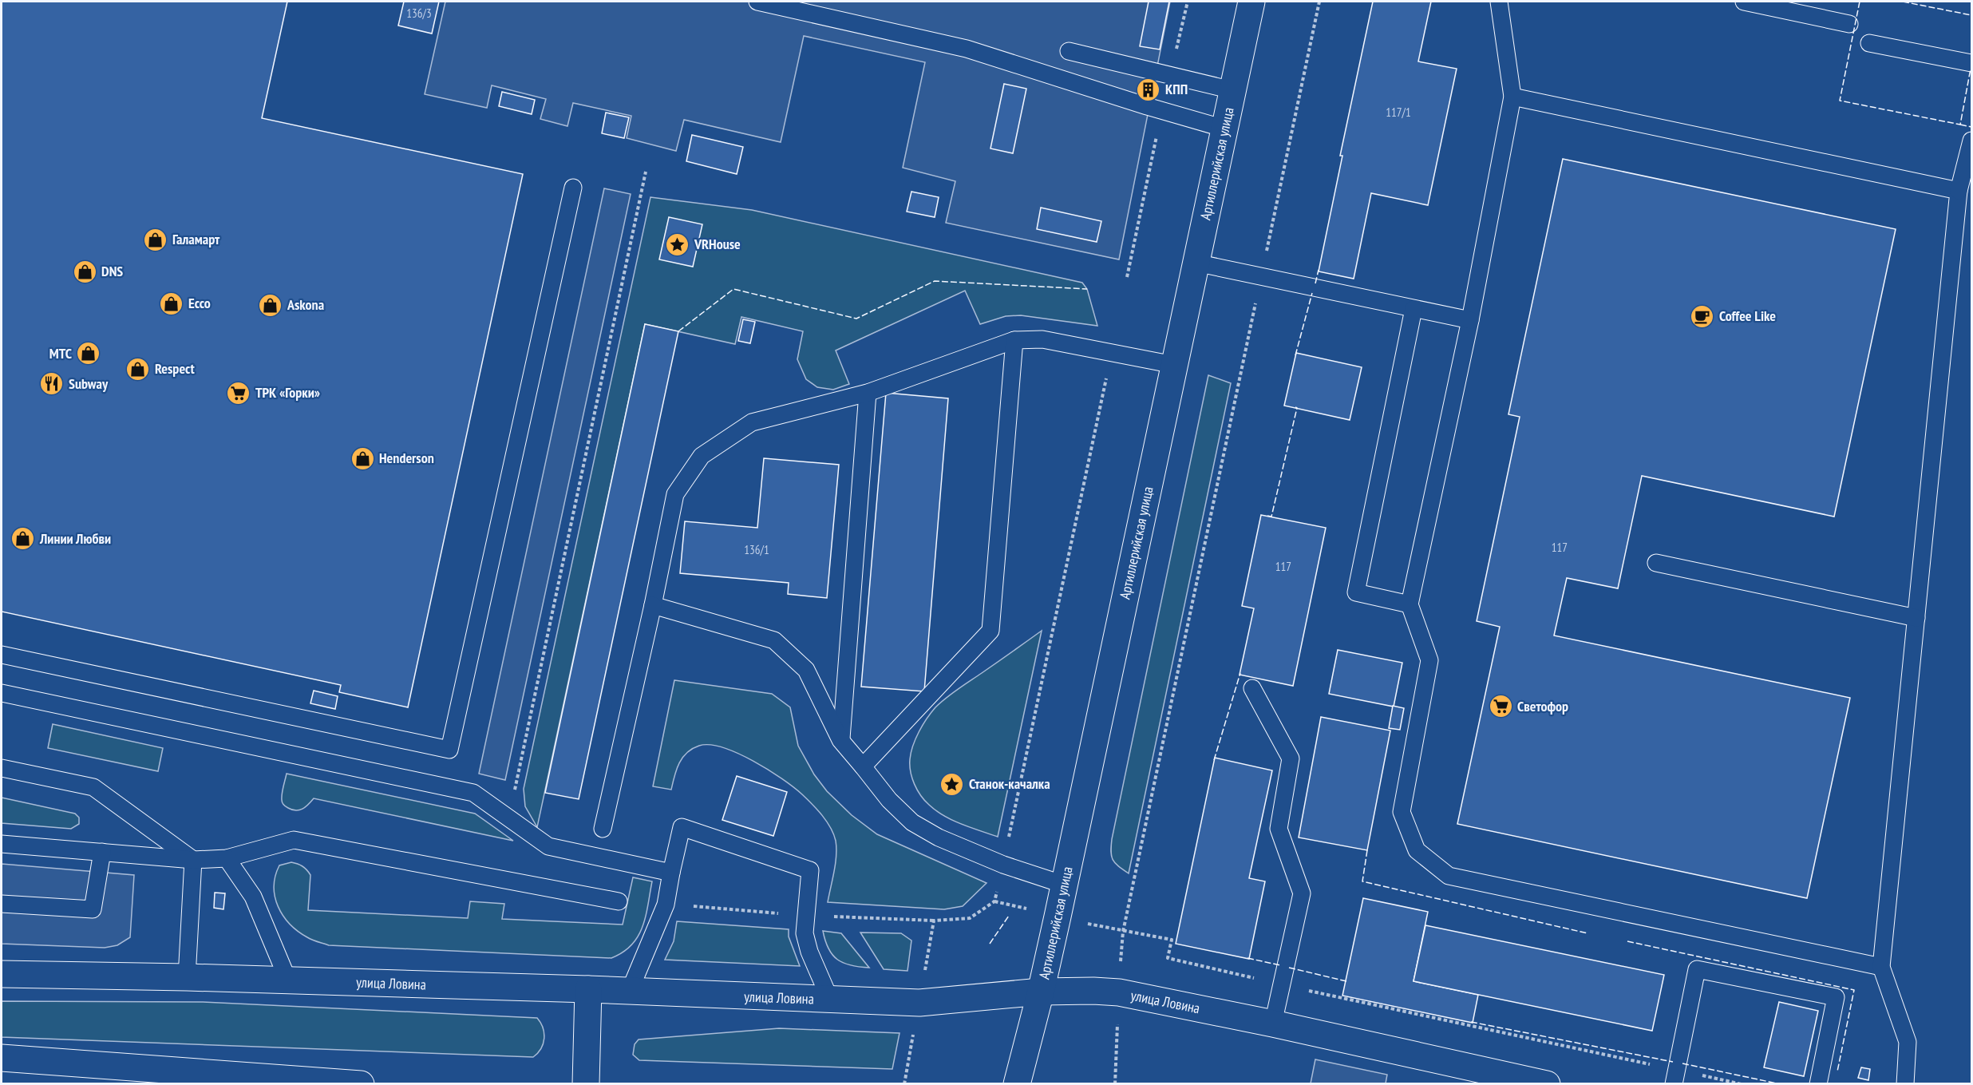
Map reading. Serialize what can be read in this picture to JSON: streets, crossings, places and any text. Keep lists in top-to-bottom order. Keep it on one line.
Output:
{"streets":{"main road":["Артиллерийская улица","улица Ловина"]},"crossings":[["Артиллерийская улица","улица Ловина"]],"places":{"building":["КПП"],"shop":["Галамарт","DNS","Ecco","Askona","МТС","Respect","Henderson","Линии Любви"],"place":["VRHouse","Станок-качалка"],"cafe":["Coffee Like"],"restaurant":["Subway"],"supermarket":["ТРК «Горки»","Светофор"]},"house_numbers":["136/3","117/1","117","136/1","117"]}
